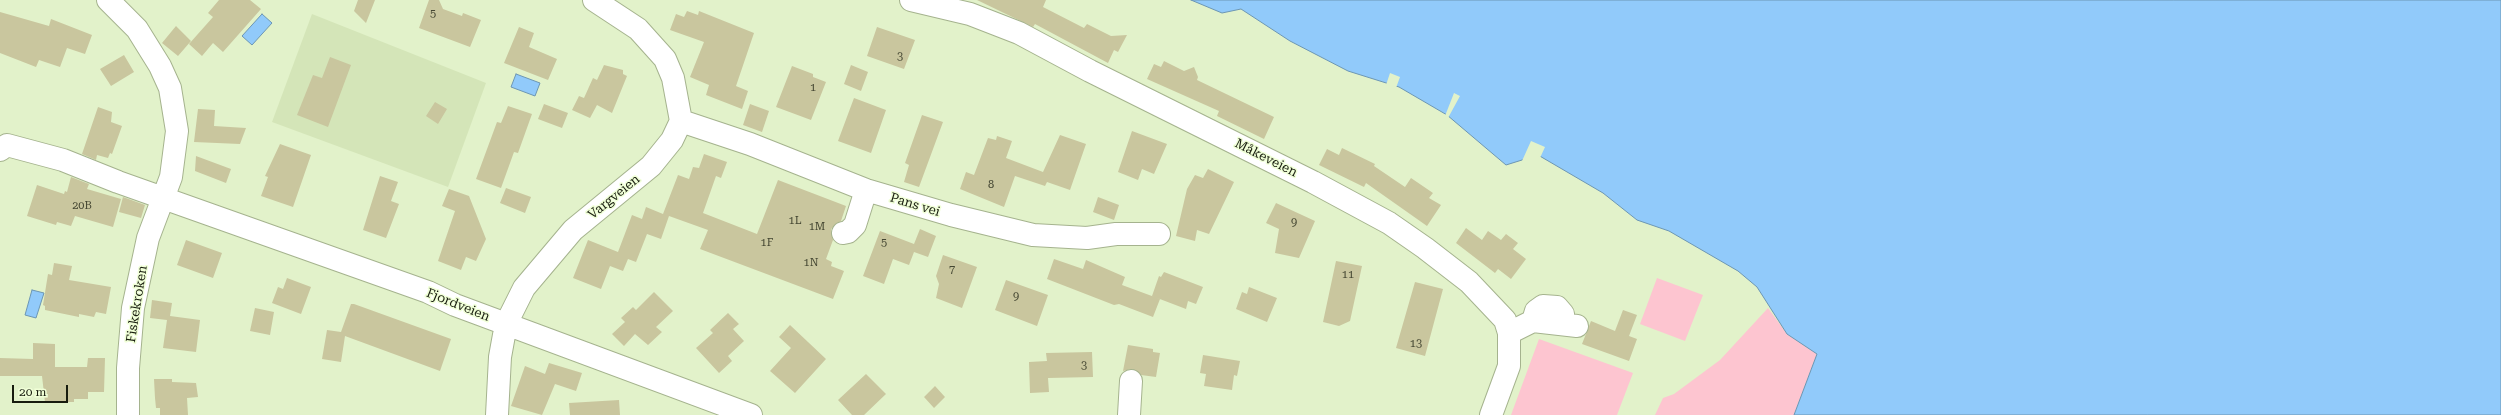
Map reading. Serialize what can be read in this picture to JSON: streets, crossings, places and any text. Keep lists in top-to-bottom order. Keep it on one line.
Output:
{"streets":{"street":["Måkeveien","Vargveien","Pans vei","Fiskekroken","Fjordveien"]},"crossings":[["Vargveien","Pans vei"],["Vargveien","Fjordveien"],["Fiskekroken","Fjordveien"]],"house_numbers":["5","3","1","8","20B","1L","9","1M","1F","5","1N","7","11","9","13","3"],"scale_bar":"20 m"}
